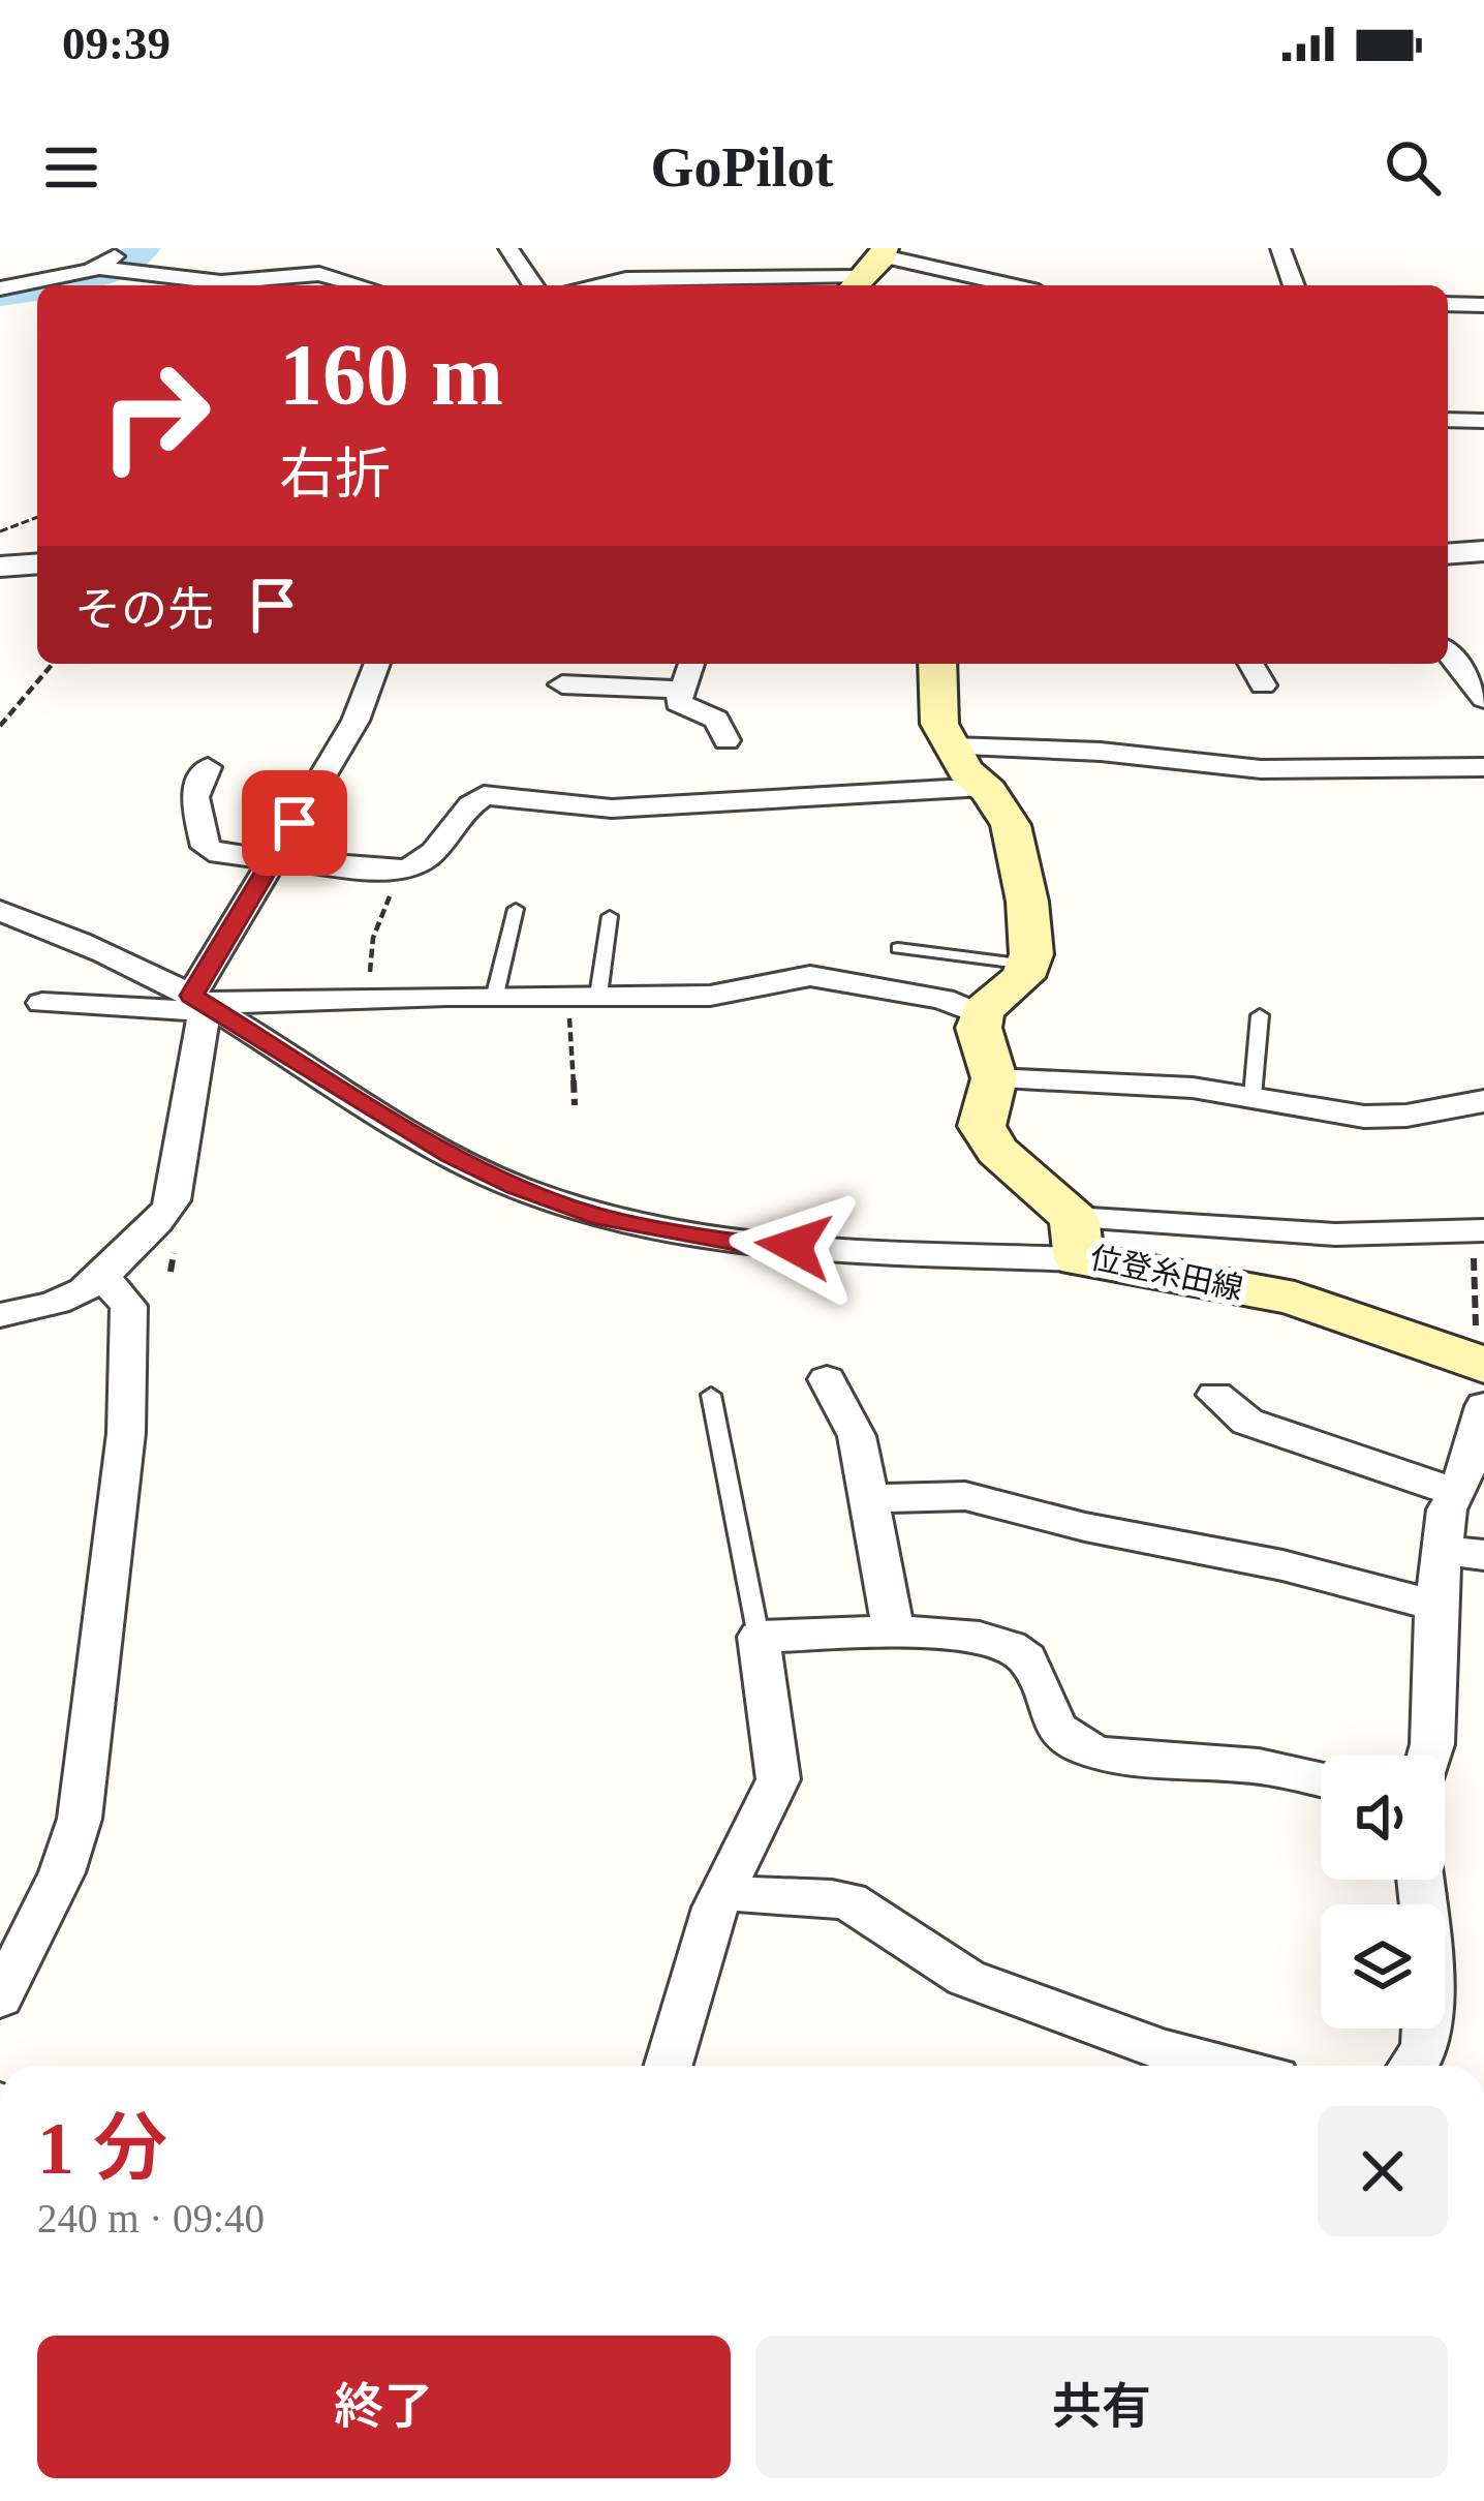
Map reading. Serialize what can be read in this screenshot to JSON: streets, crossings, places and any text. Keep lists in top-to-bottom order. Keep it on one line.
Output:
{"streets":{"main road":["位登糸田線"]},"page":{"status":"09:39","header":"GoPilot","turn":["160 m","右折"],"then":"その先","heading":["1 分","240 m · 09:40"],"buttons":["終了","共有"]}}
